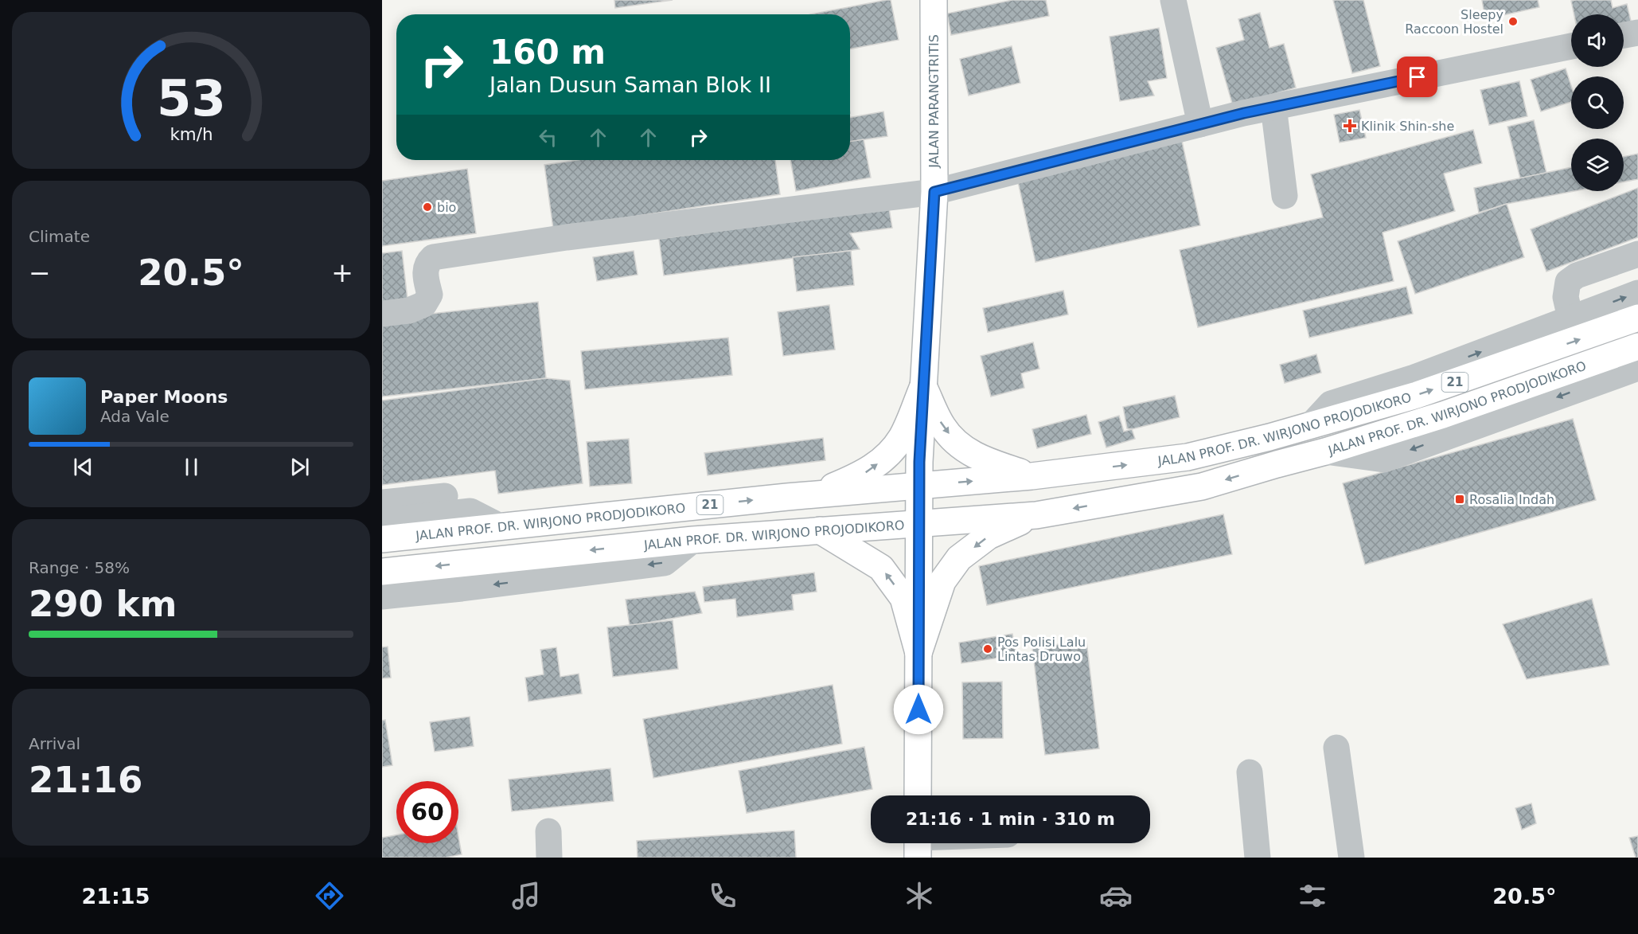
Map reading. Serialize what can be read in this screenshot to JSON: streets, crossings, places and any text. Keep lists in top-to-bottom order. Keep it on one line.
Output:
{"streets":{"main road":["JALAN PARANGTRITIS","21","JALAN PROF. DR. WIRJONO PRODJODIKORO","JALAN PROF. DR. WIRJONO PROJODIKORO"]},"crossings":[["JALAN PARANGTRITIS","JALAN PROF. DR. WIRJONO PRODJODIKORO"],["JALAN PARANGTRITIS","JALAN PROF. DR. WIRJONO PROJODIKORO"],["JALAN PROF. DR. WIRJONO PRODJODIKORO","JALAN PROF. DR. WIRJONO PROJODIKORO"]],"places":{"other":["Sleepy Raccoon Hostel","bio","Pos Polisi Lalu Lintas Druwo"],"health":["Klinik Shin-she"],"transit":["Rosalia Indah"]},"page":{"turn":["160 m","Jalan Dusun Saman Blok II"],"tile":["Climate",["Range · 58%","290 km"],["Arrival","21:16"]],"heat":["−","20.5°","+"],"song":["Paper Moons","Ada Vale"],"limit":"60","trip":"21:16 · 1 min · 310 m","tabs":["21:15","20.5°"],"gauge":["53","km/h"]}}
